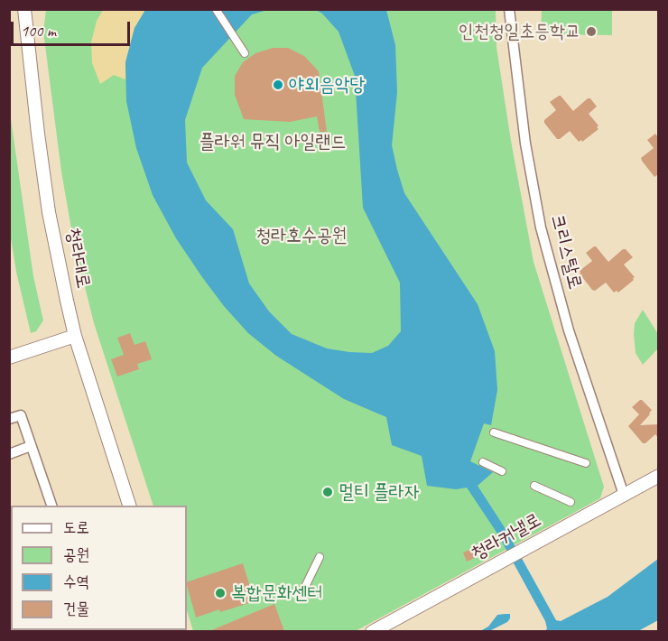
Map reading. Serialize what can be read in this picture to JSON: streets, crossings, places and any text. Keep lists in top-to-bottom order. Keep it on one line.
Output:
{"streets":{"street":["크리스탈로","청라대로","청라커낼로"]},"crossings":[["크리스탈로","청라커낼로"]],"parks":["플라워 뮤직 아일랜드","청라호수공원"],"places":["인천청일초등학교","야외음악당","멀티 플라자","복합문화센터"],"legend":["도로","공원","수역","건물"],"scale_bar":"100 m"}
